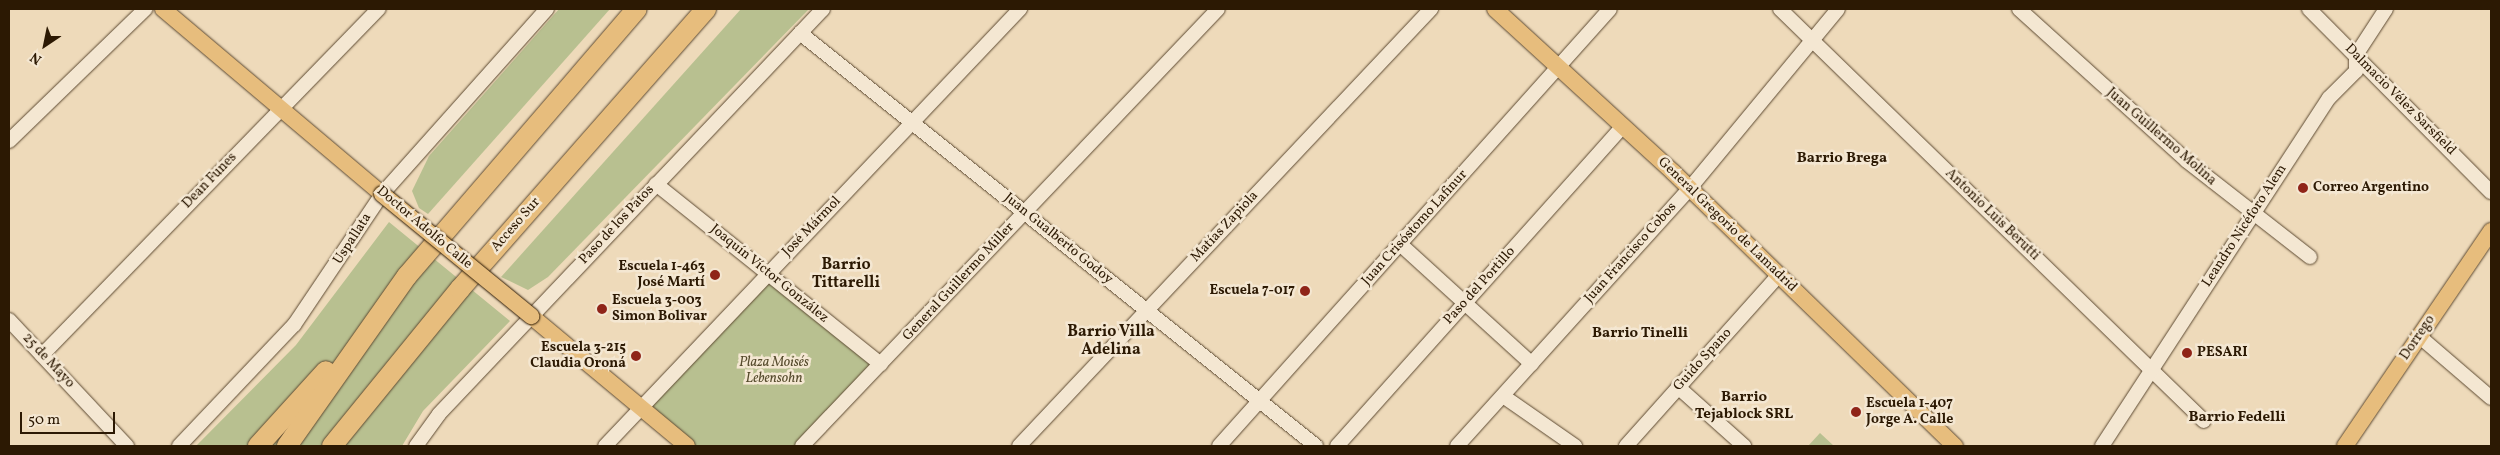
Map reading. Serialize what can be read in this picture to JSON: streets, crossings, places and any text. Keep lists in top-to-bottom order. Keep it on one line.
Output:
{"streets":{"highway":["Acceso Sur"],"main road":["General Gregorio de Lamadrid","Doctor Adolfo Calle","Dorrego"],"street":["Dalmacio Vélez Sarsfield","Juan Guillermo Molina","Dean Funes","Antonio Luis Berutti","Paso de los Patos","Leandro Nicéforo Alem","José Mármol","Matías Zapiola","Juan Crisóstomo Lafinur","Uspallata","Juan Gualberto Godoy","Juan Francisco Cobos","Joaquín Víctor González","General Guillermo Miller","Paso del Portillo","Guido Spano","25 de Mayo"]},"crossings":[["Dalmacio Vélez Sarsfield","Leandro Nicéforo Alem"],["Juan Guillermo Molina","Leandro Nicéforo Alem"],["Dean Funes","Doctor Adolfo Calle"],["Dean Funes","25 de Mayo"],["Antonio Luis Berutti","Leandro Nicéforo Alem"],["Antonio Luis Berutti","Juan Francisco Cobos"],["Paso de los Patos","Doctor Adolfo Calle"],["Paso de los Patos","Juan Gualberto Godoy"],["Paso de los Patos","Joaquín Víctor González"],["General Gregorio de Lamadrid","Juan Crisóstomo Lafinur"],["General Gregorio de Lamadrid","Juan Francisco Cobos"],["General Gregorio de Lamadrid","Paso del Portillo"],["General Gregorio de Lamadrid","Guido Spano"],["José Mármol","Doctor Adolfo Calle"],["José Mármol","Juan Gualberto Godoy"],["José Mármol","Joaquín Víctor González"],["Matías Zapiola","Juan Gualberto Godoy"],["Doctor Adolfo Calle","Uspallata"],["Juan Crisóstomo Lafinur","Juan Gualberto Godoy"],["Juan Gualberto Godoy","General Guillermo Miller"],["Joaquín Víctor González","General Guillermo Miller"]],"districts":["Barrio Brega","Barrio Tittarelli","Barrio Villa Adelina","Barrio Tinelli","Barrio Tejablock SRL","Barrio Fedelli"],"parks":["Plaza Moisés Lebensohn"],"places":["Correo Argentino","Escuela 1-463 José Martí","Escuela 7-017","Escuela 3-003 Simon Bolivar","PESARI","Escuela 3-215 Claudia Oroná","Escuela 1-407 Jorge A. Calle"],"scale_bar":"50 m","north":"bottom left"}
